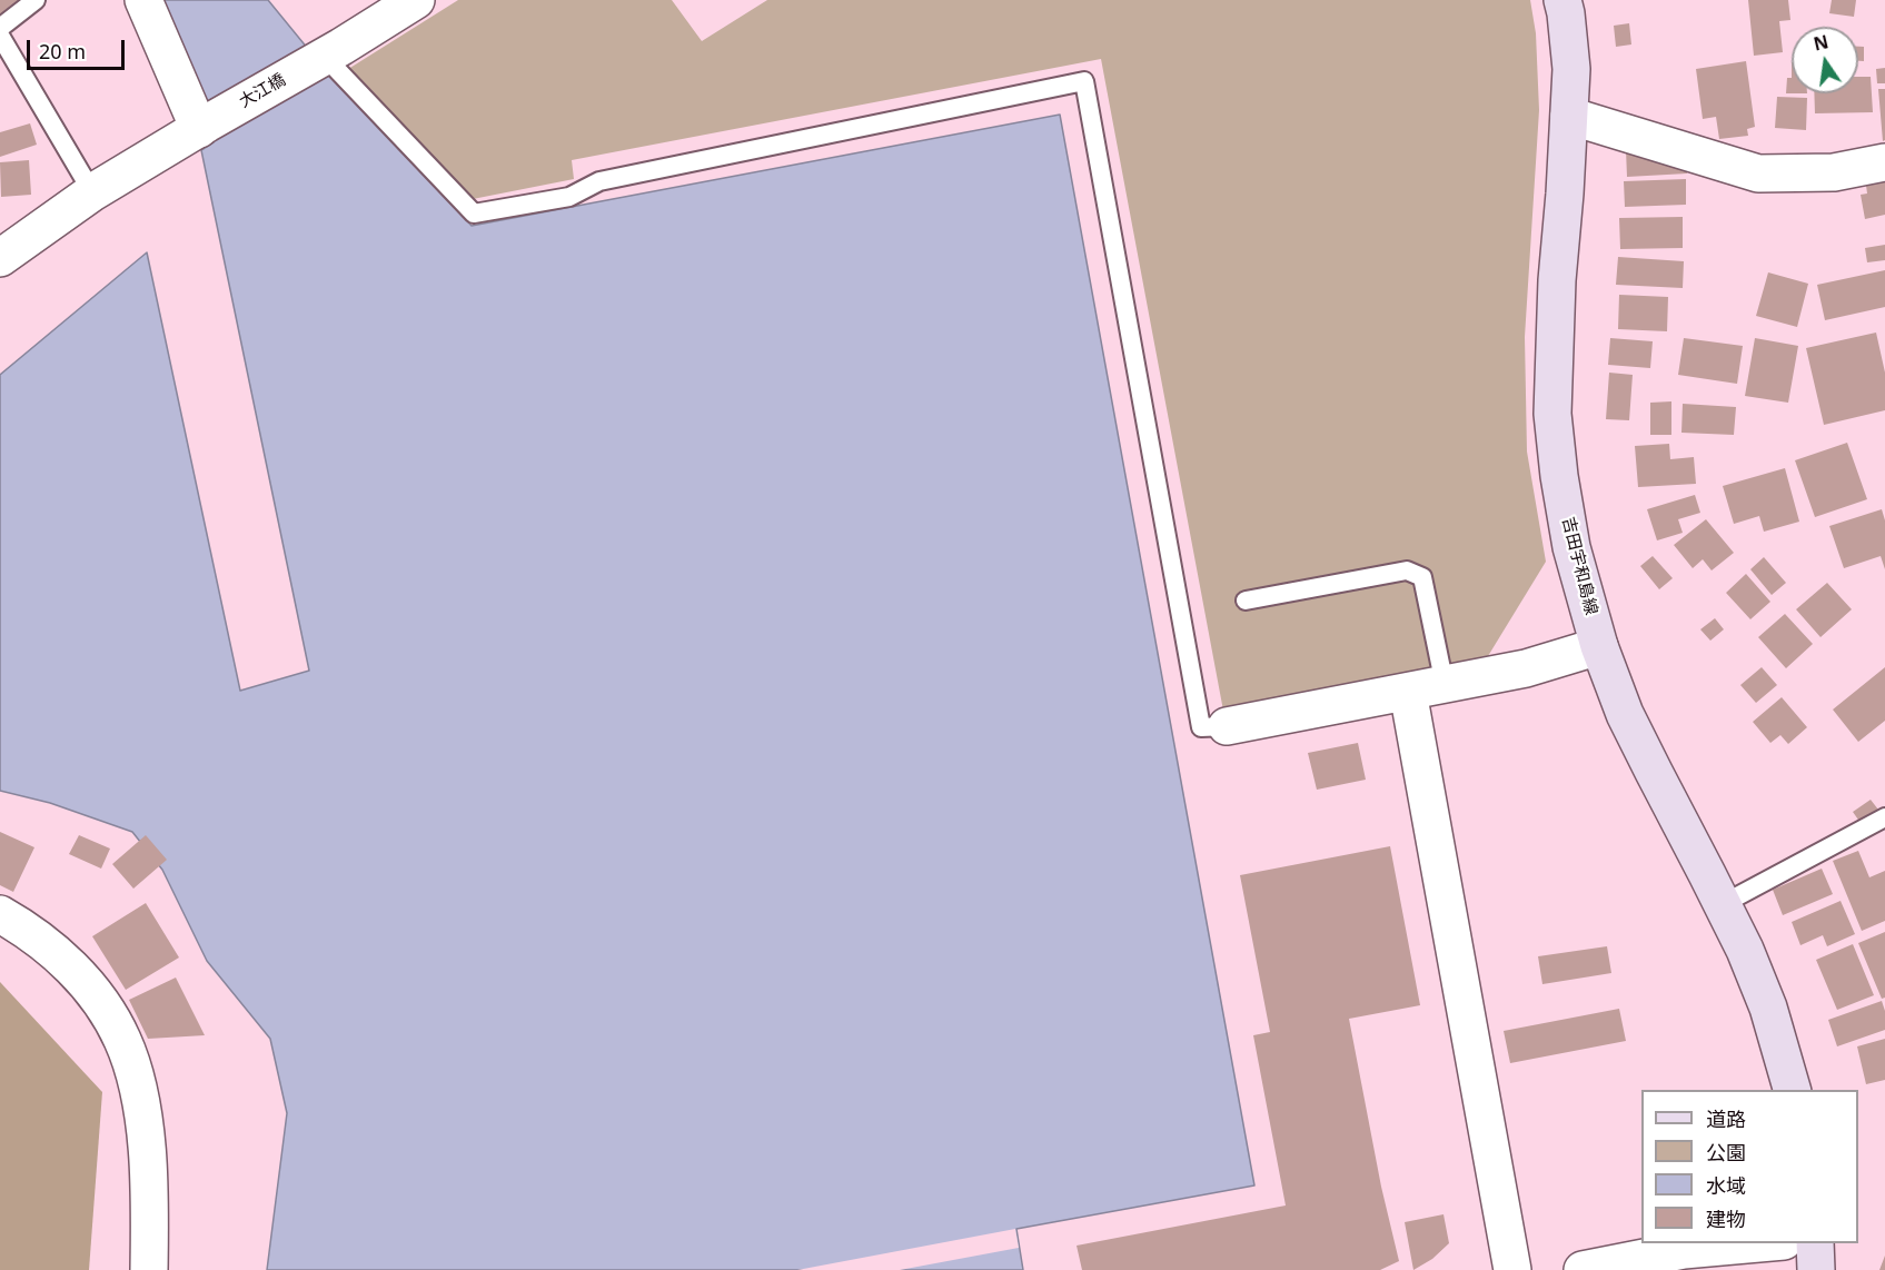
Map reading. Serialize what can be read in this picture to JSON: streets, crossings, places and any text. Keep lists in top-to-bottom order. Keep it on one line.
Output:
{"streets":{"main road":["吉田宇和島線"],"street":["大江橋"]},"legend":["道路","公園","水域","建物"],"scale_bar":"20 m","north":"top"}
